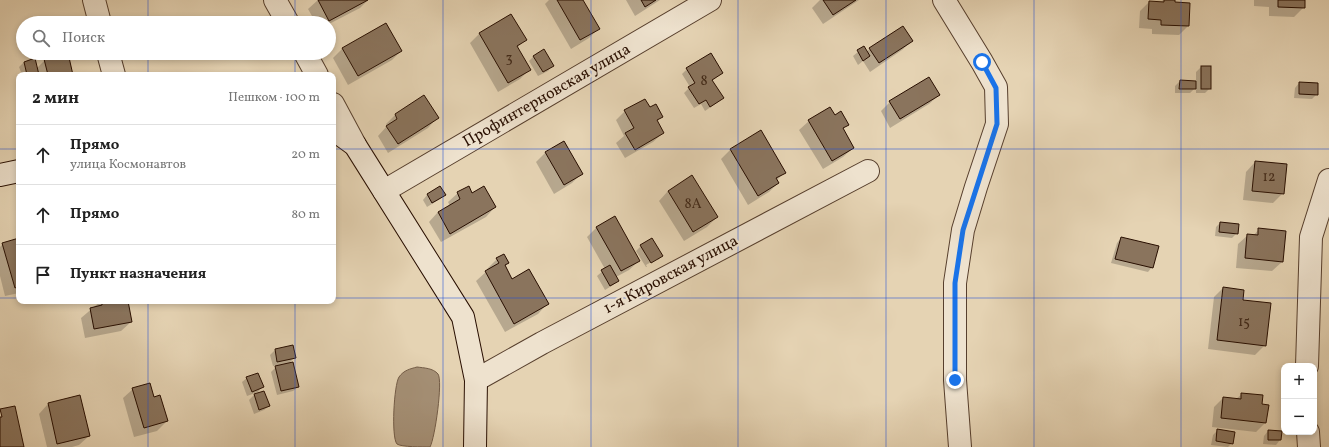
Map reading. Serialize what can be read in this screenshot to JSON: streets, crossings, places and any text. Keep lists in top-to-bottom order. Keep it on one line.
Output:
{"streets":{"street":["Профинтерновская улица","1-я Кировская улица"]},"house_numbers":["3","8","12","8А","15"],"page":{"search":"Поиск","heading":["2 мин","Пешком · 100 m"],"list":[["Прямо","улица Космонавтов","20 m"],["Прямо","80 m"],"Пункт назначения"],"map_buttons":["+","−"]}}
